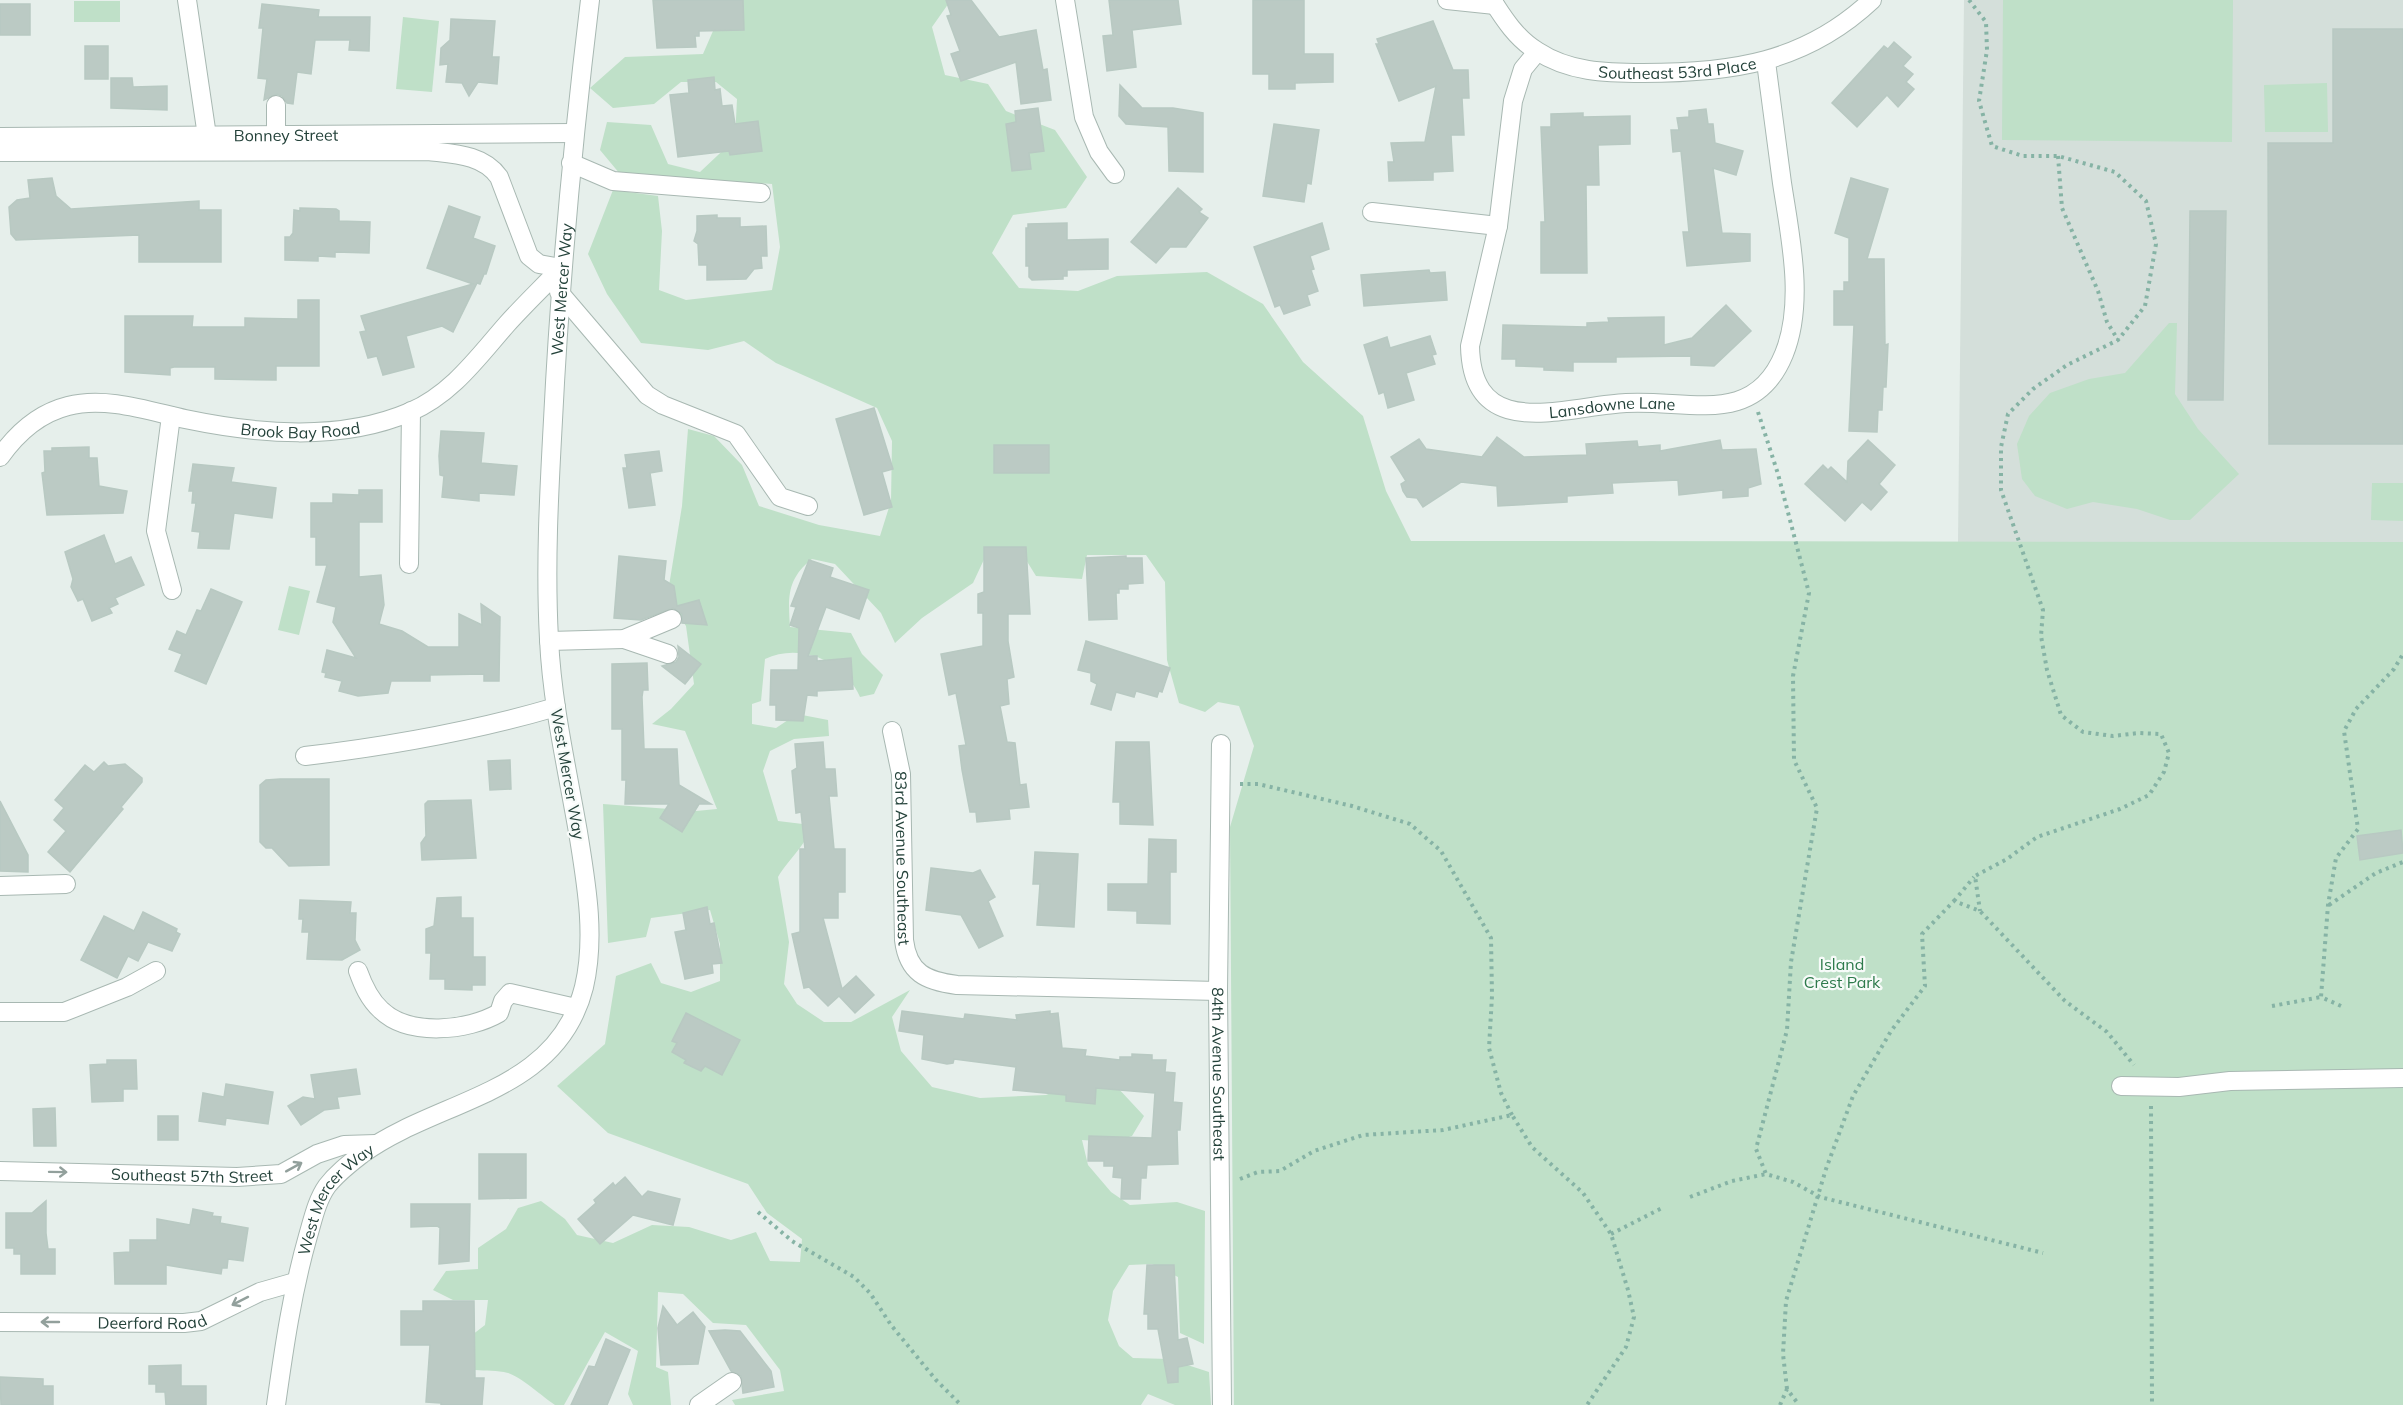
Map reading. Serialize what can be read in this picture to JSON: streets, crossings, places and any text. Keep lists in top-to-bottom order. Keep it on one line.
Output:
{"streets":{"street":["Southeast 53rd Place","Bonney Street","West Mercer Way","Lansdowne Lane","Brook Bay Road","83rd Avenue Southeast","84th Avenue Southeast","Southeast 57th Street","Deerford Road"]},"crossings":[["Southeast 53rd Place","Lansdowne Lane"],["Bonney Street","West Mercer Way"],["West Mercer Way","Brook Bay Road"],["West Mercer Way","Southeast 57th Street"],["West Mercer Way","Deerford Road"],["83rd Avenue Southeast","84th Avenue Southeast"]],"one_way":["Southeast 57th Street","Deerford Road"],"parks":["Island Crest Park"]}
